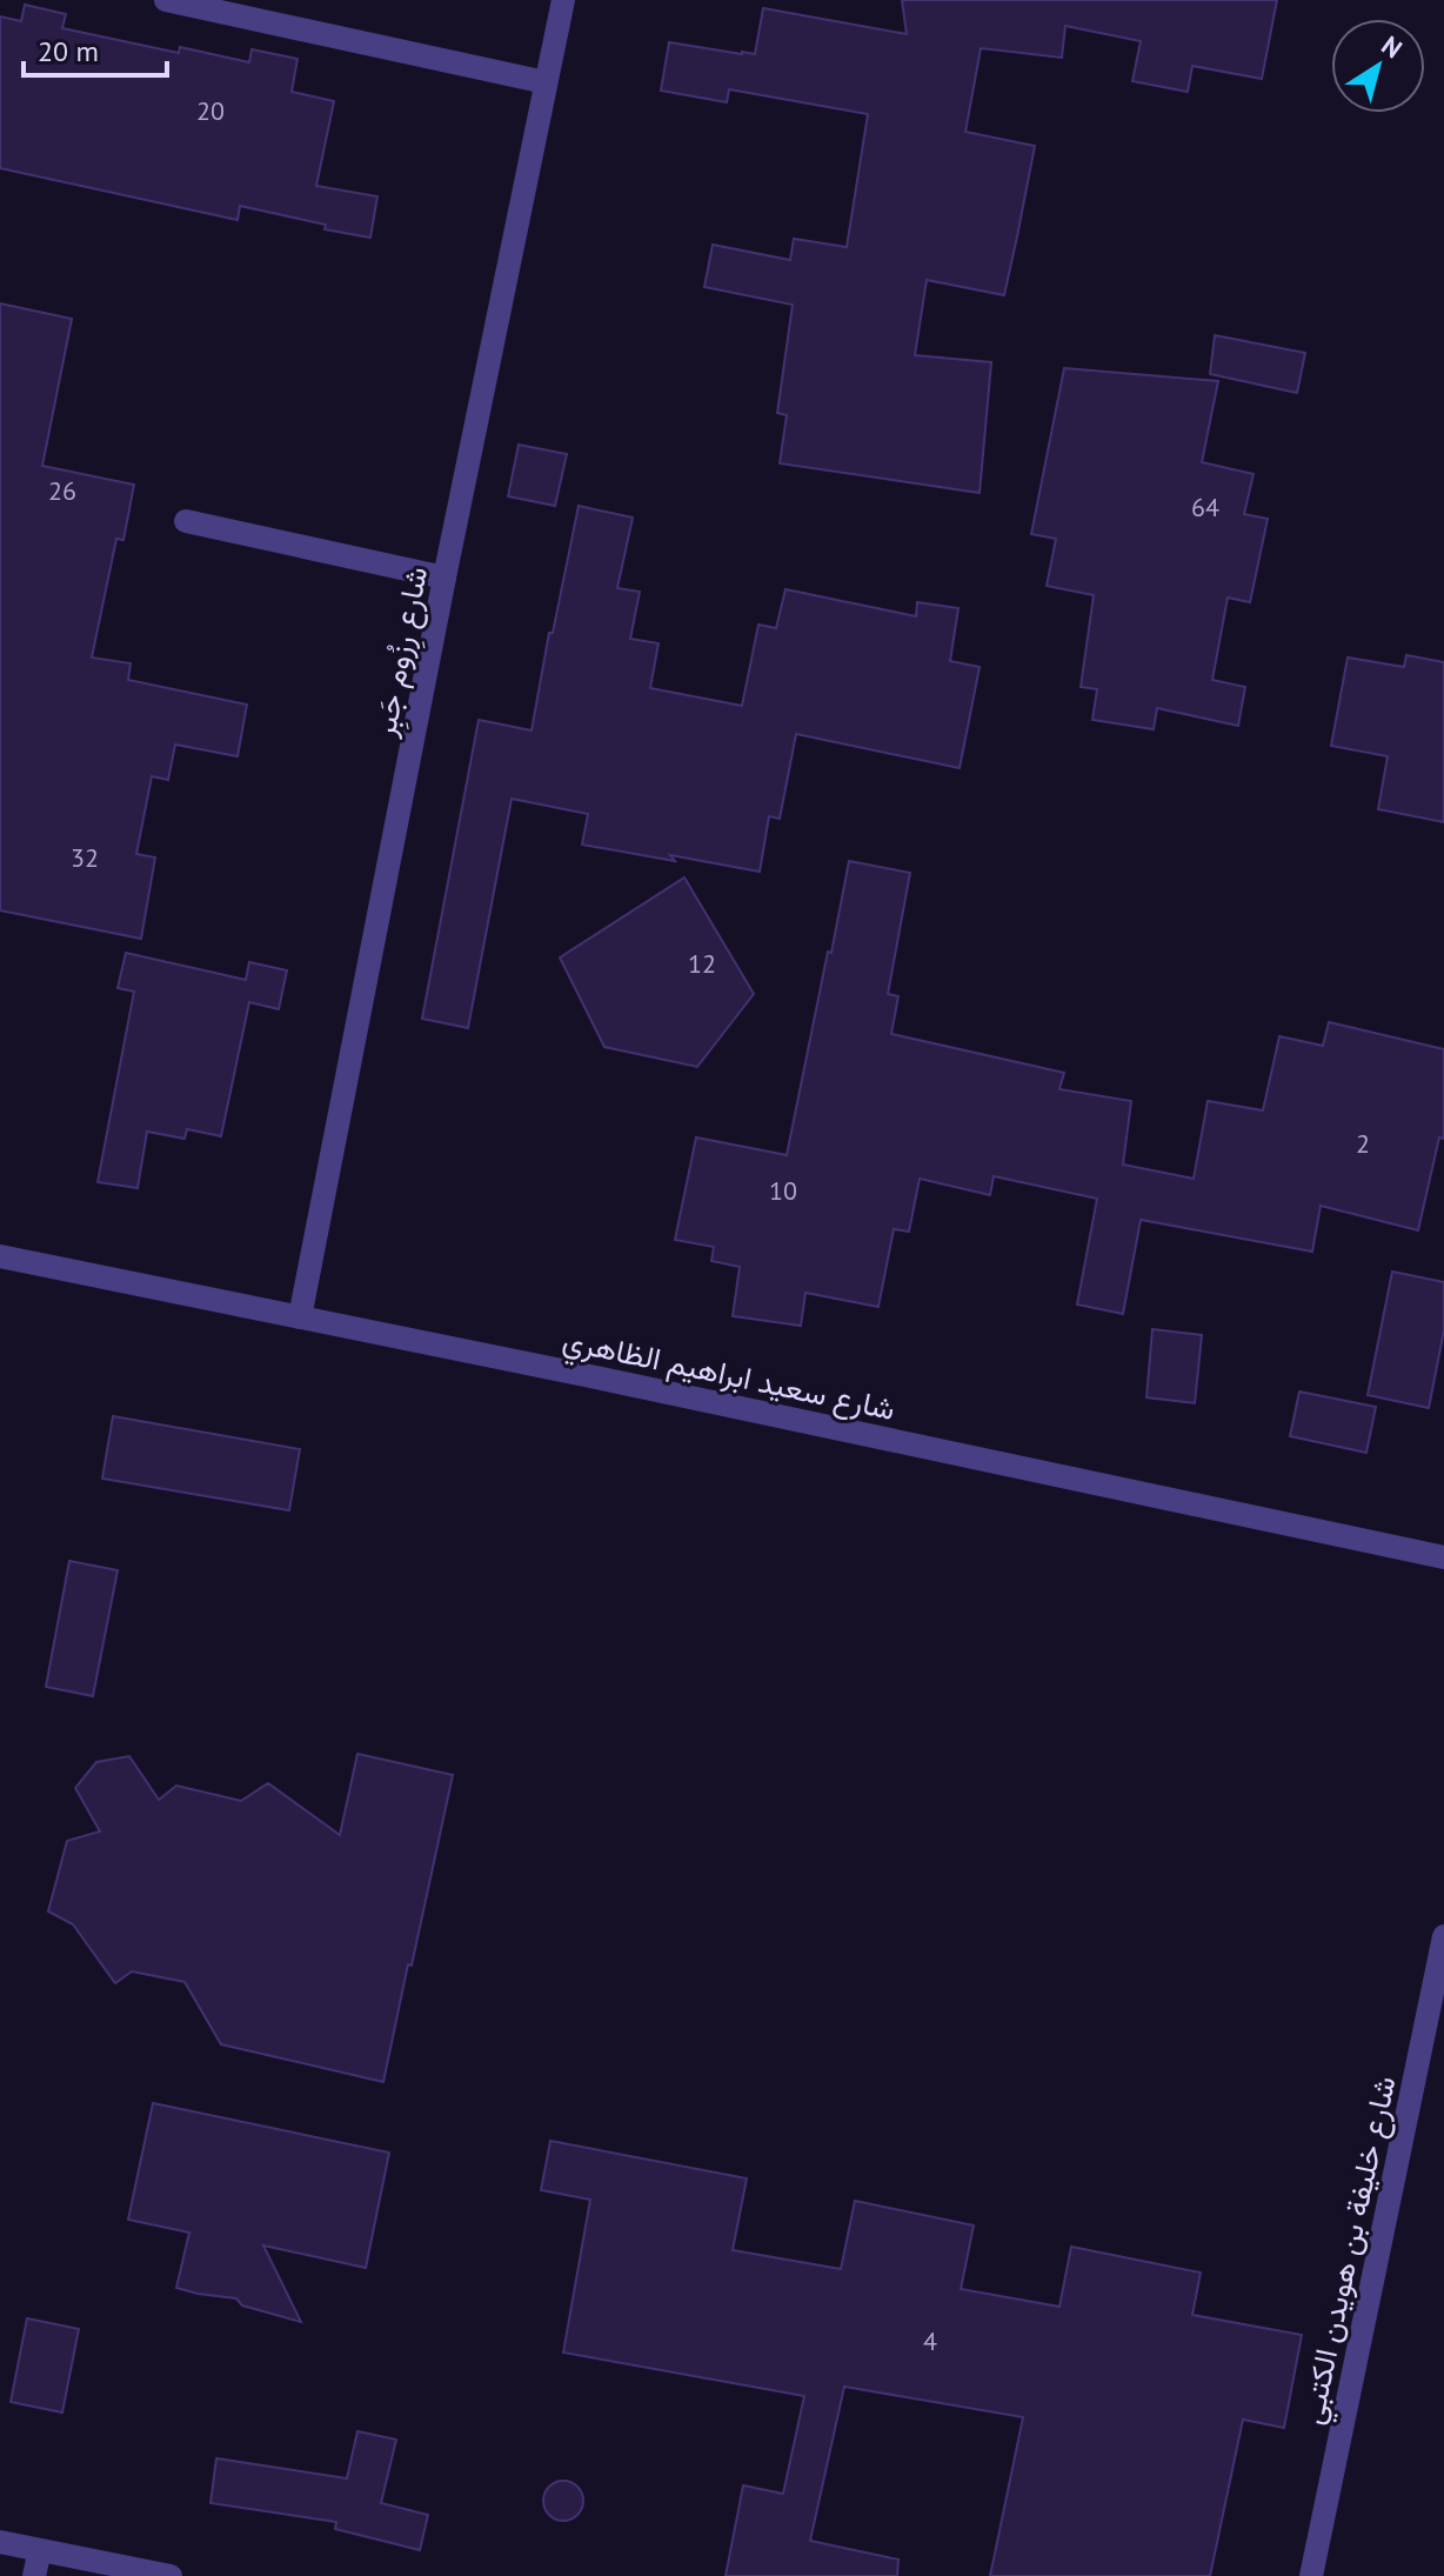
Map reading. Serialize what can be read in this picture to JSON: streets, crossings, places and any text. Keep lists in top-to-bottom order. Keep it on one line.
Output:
{"streets":{"street":["شارع رِزُوم جَبِر","شارع سعيد ابراهيم الظاهري","شارع خليفة بن هويدن الكتبي"]},"crossings":[["شارع رِزُوم جَبِر","شارع سعيد ابراهيم الظاهري"]],"house_numbers":["20","26","64","32","12","2","10","4"],"scale_bar":"20 m","north":"top right"}
